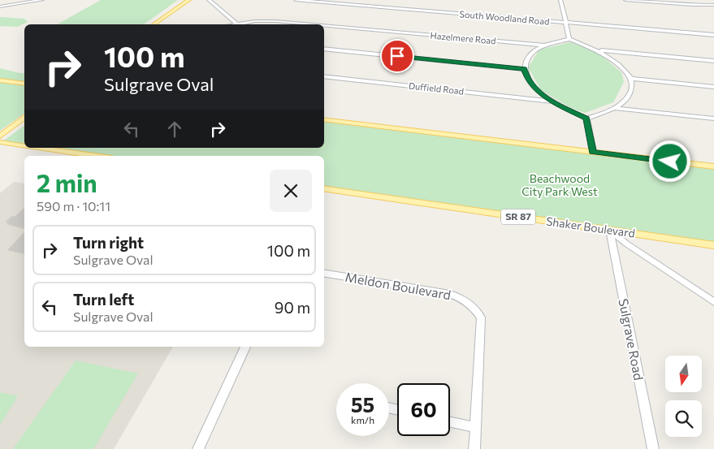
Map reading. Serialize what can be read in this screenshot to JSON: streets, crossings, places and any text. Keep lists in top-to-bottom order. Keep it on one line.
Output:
{"streets":{"main road":["SR 87","Shaker Boulevard"],"street":["South Woodland Road","Hazelmere Road","Duffield Road","Meldon Boulevard","Sulgrave Road"]},"crossings":[["Hazelmere Road","Duffield Road"],["Shaker Boulevard","Sulgrave Road"]],"parks":["Beachwood City Park West"],"north":"bottom","page":{"turn":["100 m","Sulgrave Oval"],"heading":["2 min","590 m · 10:11"],"list":[{"name":"Turn right","note":"Sulgrave Oval","value":"100 m"},{"name":"Turn left","note":"Sulgrave Oval","value":"90 m"}],"speed":"55 km/h","limit":"60"}}
